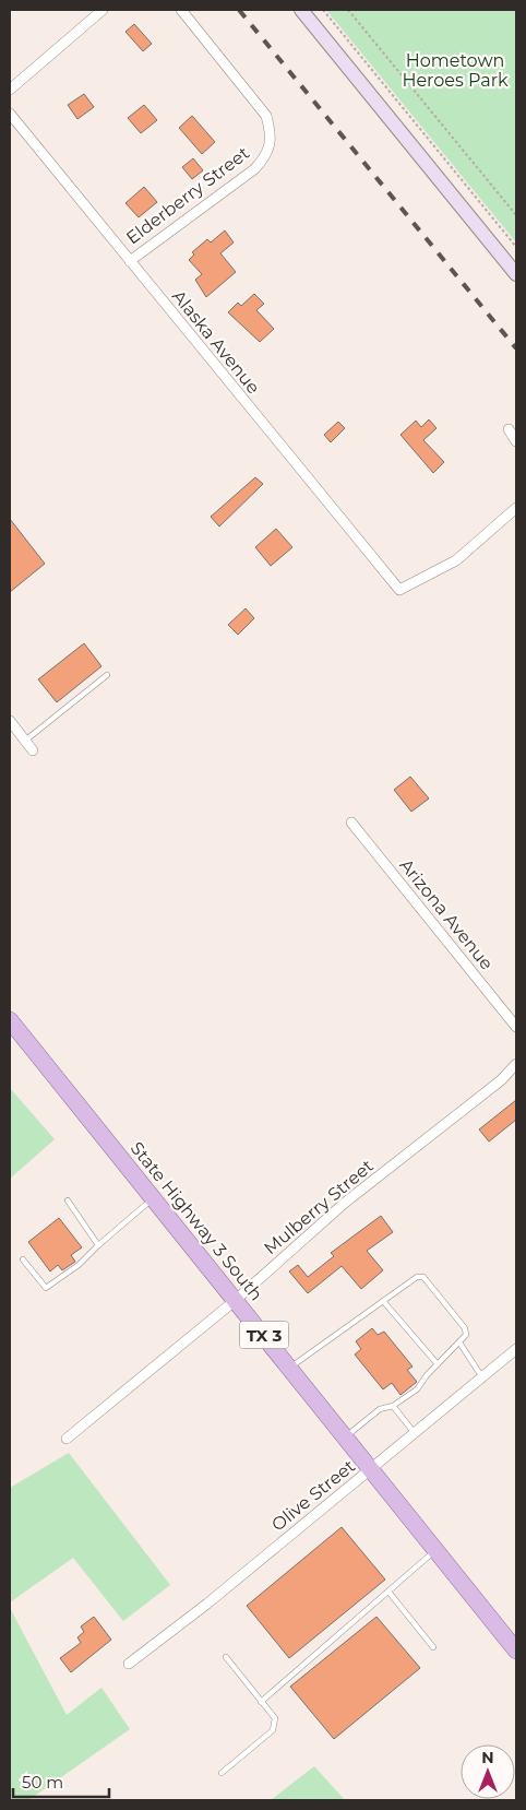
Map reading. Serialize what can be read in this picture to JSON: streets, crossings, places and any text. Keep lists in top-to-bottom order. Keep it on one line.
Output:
{"streets":{"main road":["State Highway 3 South","TX 3"],"street":["Elderberry Street","Alaska Avenue","Arizona Avenue","Mulberry Street","Olive Street"]},"crossings":[["Elderberry Street","Alaska Avenue"],["Mulberry Street","State Highway 3 South"],["State Highway 3 South","Olive Street"]],"parks":["Hometown Heroes Park"],"scale_bar":"50 m","north":"top"}
